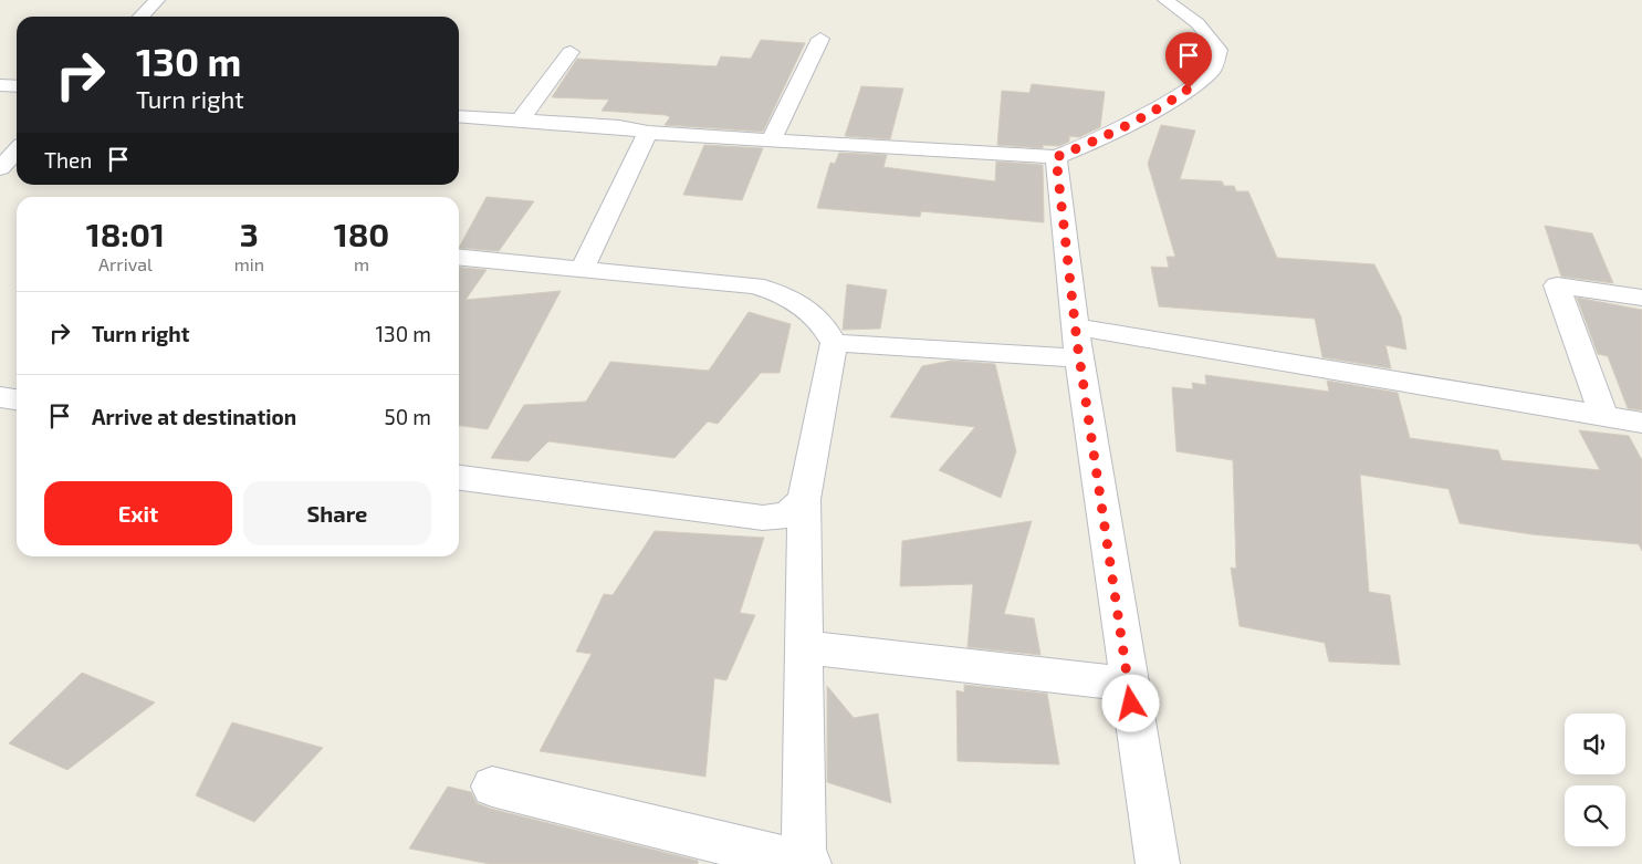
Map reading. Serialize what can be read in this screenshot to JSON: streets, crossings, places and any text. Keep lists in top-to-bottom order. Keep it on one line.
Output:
{"page":{"turn":["130 m","Turn right"],"then":"Then","eta":["18:01","Arrival","3","min","180","m"],"list":[{"name":"Turn right","value":"130 m"},{"name":"Arrive at destination","value":"50 m"}],"buttons":["Exit","Share"]}}
